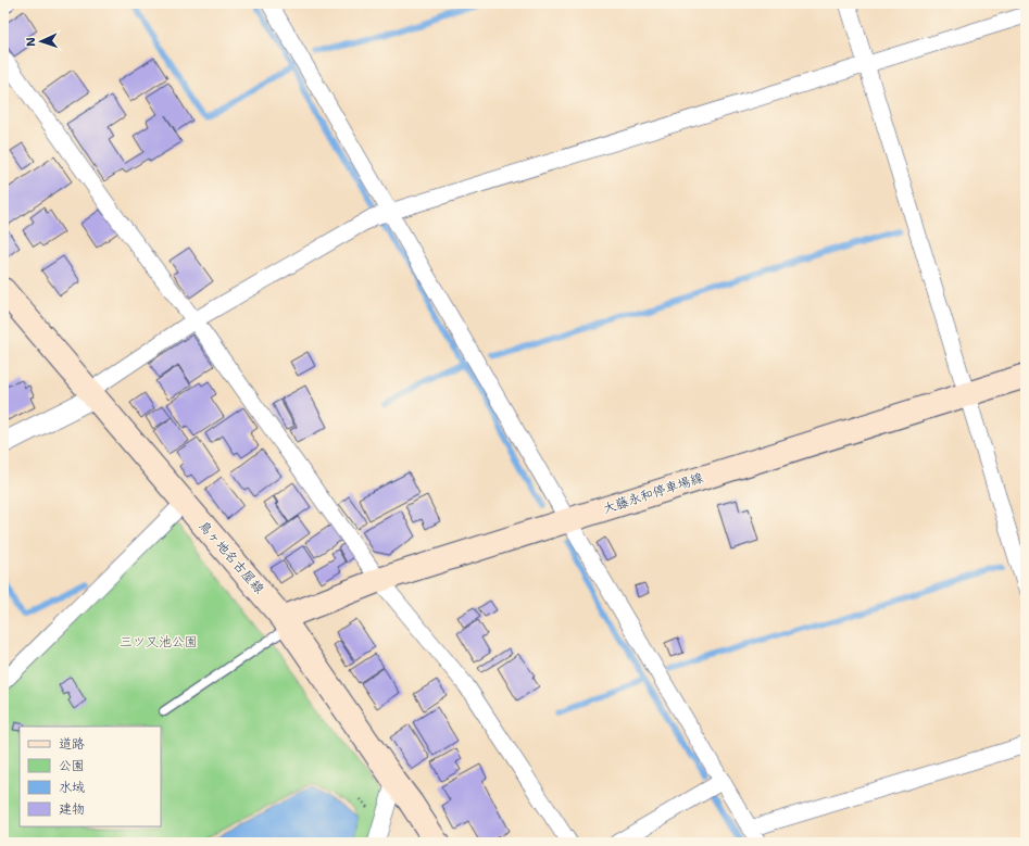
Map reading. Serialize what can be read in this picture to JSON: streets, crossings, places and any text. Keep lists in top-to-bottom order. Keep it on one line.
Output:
{"streets":{"main road":["大藤永和停車場線","鳥ヶ地名古屋線"]},"crossings":[["大藤永和停車場線","鳥ヶ地名古屋線"]],"parks":["三ツ又池公園"],"legend":["道路","公園","水域","建物"],"north":"left"}
